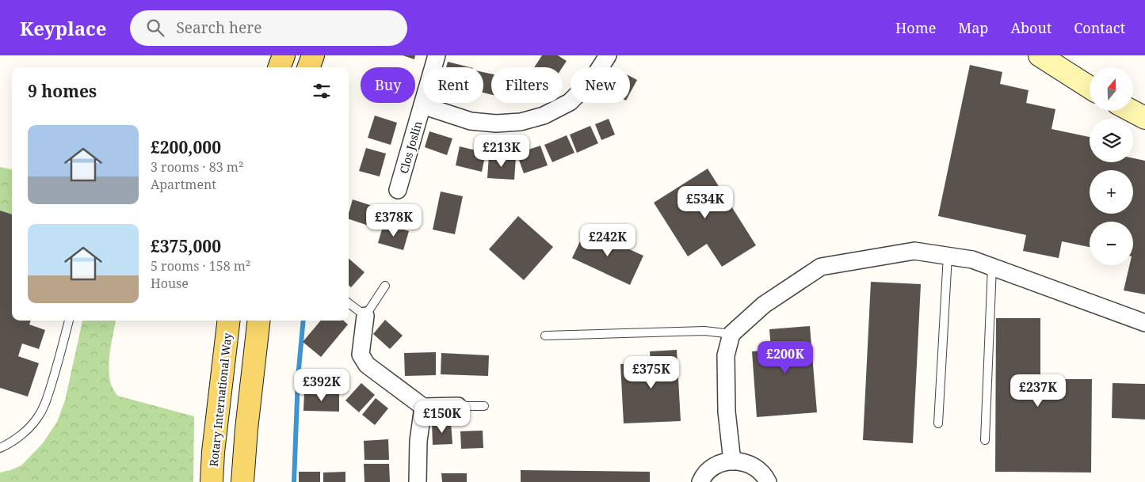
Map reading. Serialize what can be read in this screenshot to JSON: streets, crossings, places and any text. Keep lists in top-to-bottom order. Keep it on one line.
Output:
{"streets":{"main road":["Rotary International Way"],"street":["Clos Joslin"]},"north":"top","page":{"header":"Keyplace","search":"Search here","nav":["Home","Map","About","Contact"],"map_buttons":["+","−"],"chip":["Buy","Rent","Filters","New"],"heading":"9 homes","list":[{"name":"£200,000","note":"3 rooms · 83 m² · Apartment"},{"name":"£375,000","note":"5 rooms · 158 m² · House"}],"price":["£213K","£534K","£378K","£242K","£200K","£375K","£392K","£237K","£150K"]}}
